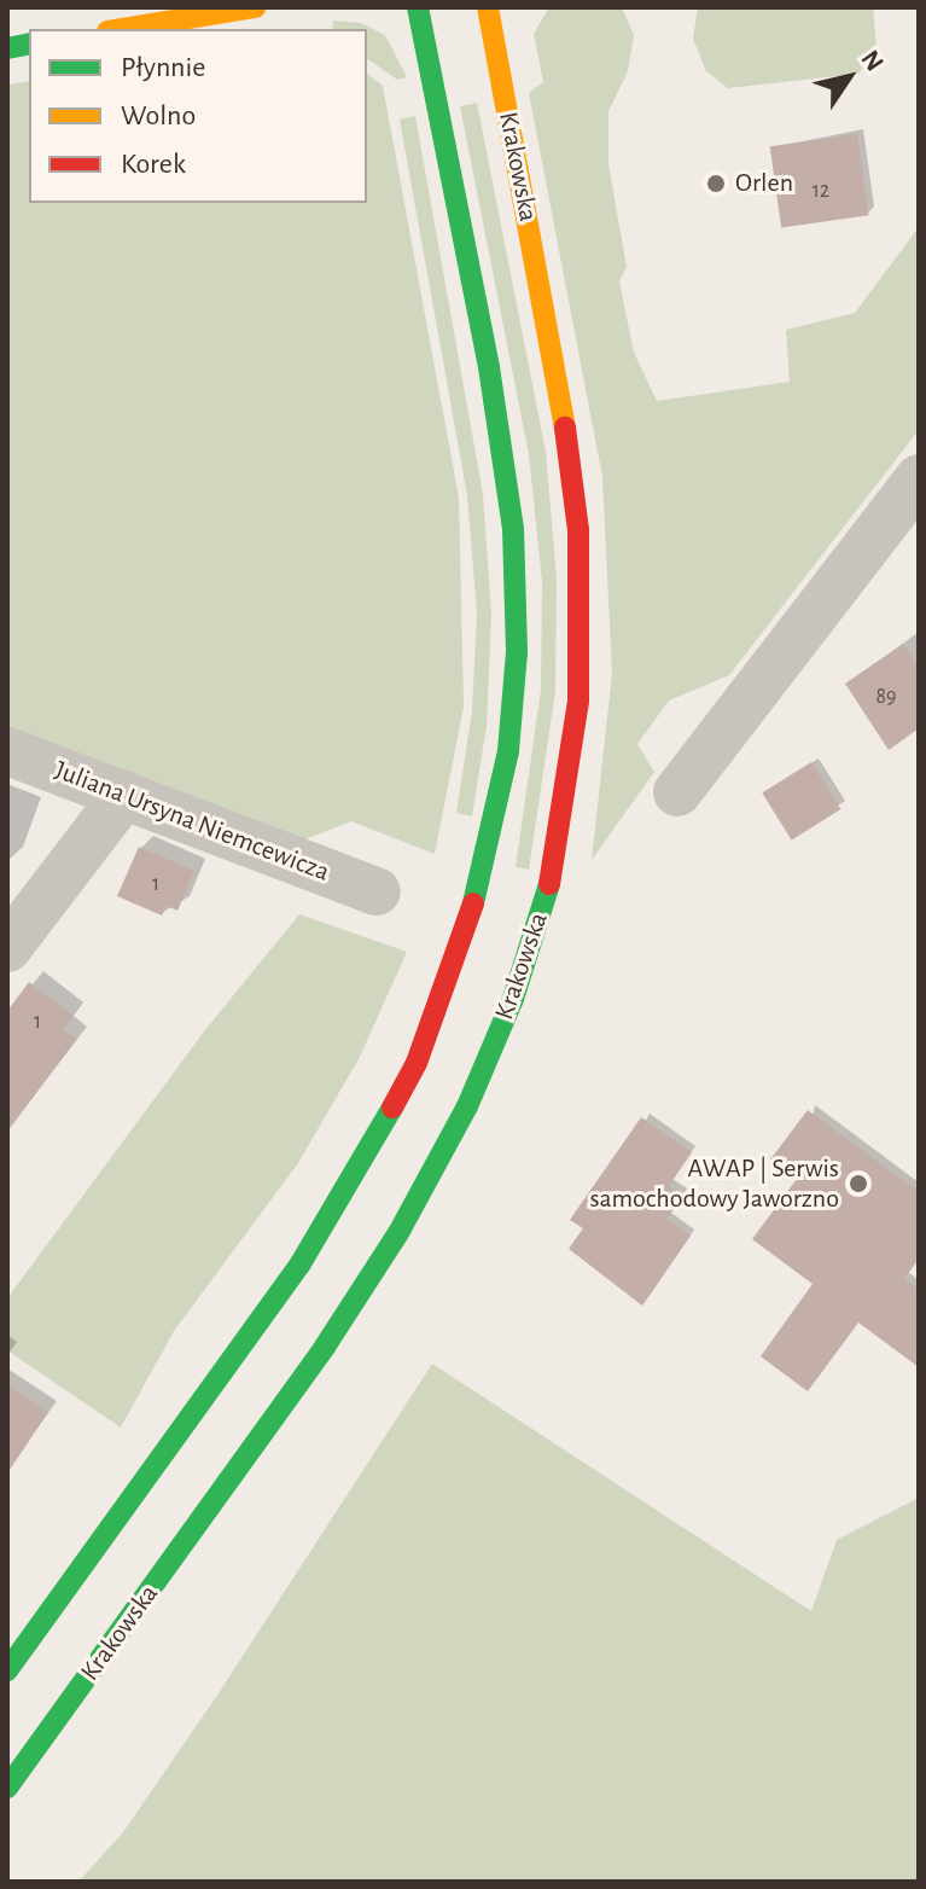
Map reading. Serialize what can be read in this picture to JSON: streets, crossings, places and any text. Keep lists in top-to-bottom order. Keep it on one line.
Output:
{"streets":{"main road":["Krakowska"],"street":["Juliana Ursyna Niemcewicza"]},"places":["Orlen","AWAP | Serwis samochodowy Jaworzno"],"house_numbers":["12","89","1","1"],"legend":["Płynnie","Wolno","Korek"],"north":"top right"}
